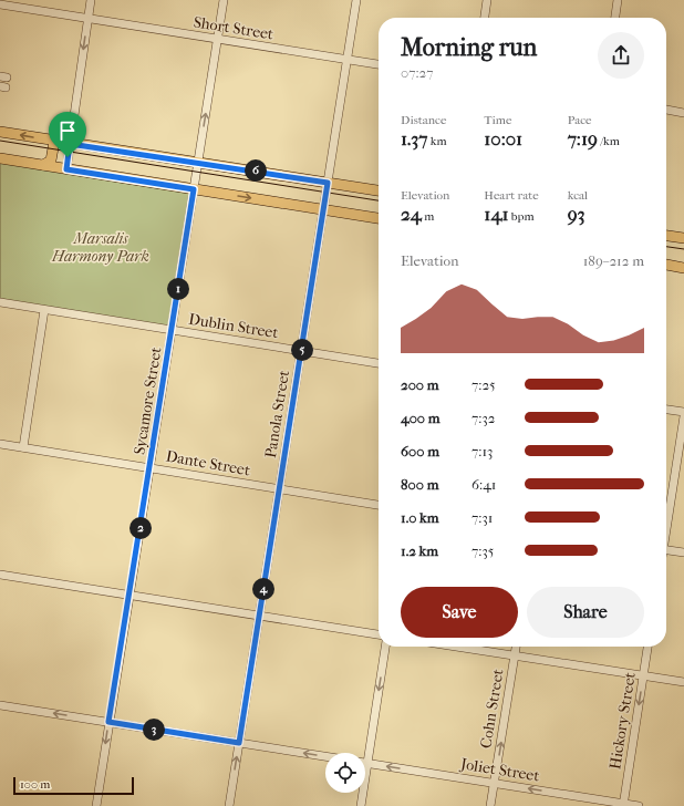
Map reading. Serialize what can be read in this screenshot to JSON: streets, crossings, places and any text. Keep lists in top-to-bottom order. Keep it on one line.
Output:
{"streets":{"street":["Short Street","Dublin Street","Sycamore Street","Panola Street","Dante Street","Cohn Street","Hickory Street","Joliet Street"]},"crossings":[["Short Street","Sycamore Street"],["Short Street","Panola Street"],["Dublin Street","Sycamore Street"],["Dublin Street","Panola Street"],["Sycamore Street","Dante Street"],["Panola Street","Dante Street"],["Cohn Street","Joliet Street"],["Hickory Street","Joliet Street"]],"one_way":["Cohn Street","Hickory Street","Joliet Street"],"parks":["Marsalis Harmony Park"],"scale_bar":"100 m","page":{"heading":["Morning run","07:27"],"stats":[["Distance","1.37 km"],["Time","10:01"],["Pace","7:19 /km"],["Elevation","24 m"],["Heart rate","141 bpm"],["kcal","93"]],"pins":["6","1","5","2","4","3"],"chart":["Elevation","189–212 m"],"list":[{"name":"200 m","note":"7:25"},{"name":"400 m","note":"7:32"},{"name":"600 m","note":"7:13"},{"name":"800 m","note":"6:41"},{"name":"1.0 km","note":"7:31"},{"name":"1.2 km","note":"7:35"}],"buttons":["Save","Share"],"scale":"100 m"}}
